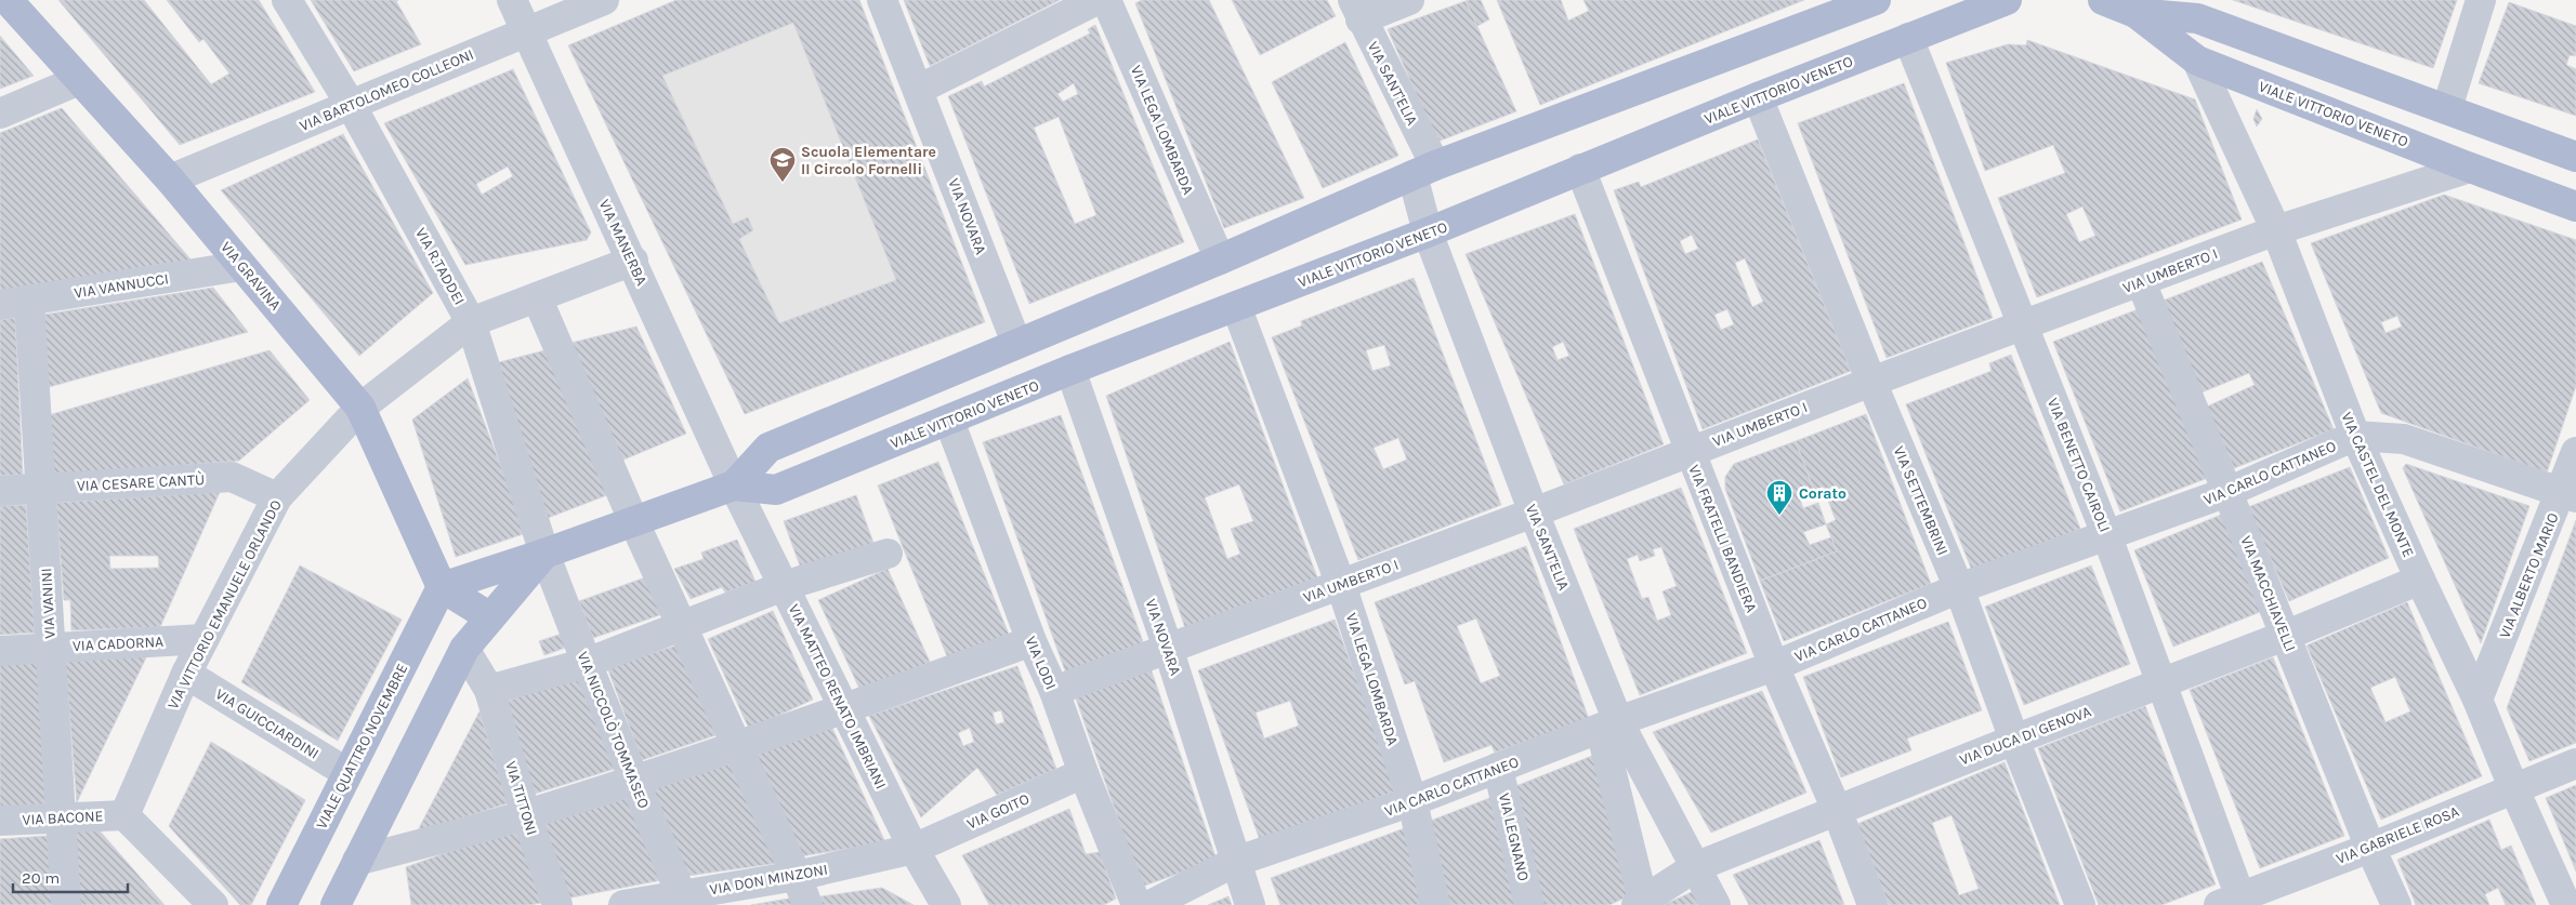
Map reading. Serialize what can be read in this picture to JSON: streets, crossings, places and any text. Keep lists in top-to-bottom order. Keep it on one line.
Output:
{"streets":{"main road":["VIALE VITTORIO VENETO","VIA GRAVINA","VIALE QUATTRO NOVEMBRE"],"street":["VIA SANT'ELIA","VIA BARTOLOMEO COLLEONI","VIA LEGA LOMBARDA","VIA NOVARA","VIA MANERBA","VIA R.TADDEI","VIA UMBERTO I","VIA VANNUCCI","VIA BENETTO CAIROLI","VIA CARLO CATTANEO","VIA CESARE CANTÙ","VIA CASTEL DEL MONTE","VIA SETTEMBRINI","VIA FRATELLI BANDIERA","VIA ALBERTO MARIO","VIA MACCHIAVELLI","VIA VANINI","VIA VITTORIO EMANUELE ORLANDO","VIA CADORNA","VIA LODI","VIA MATTEO RENATO IMBRIANI","VIA GUICCIARDINI","VIA NICCOLÒ TOMMASEO","VIA DUCA DI GENOVA","VIA TITTONI","VIA GOITO","VIA BACONE","VIA GABRIELE ROSA","VIA LEGNANO","VIA DON MINZONI"]},"crossings":[["VIA SANT'ELIA","VIALE VITTORIO VENETO"],["VIA SANT'ELIA","VIA UMBERTO I"],["VIA SANT'ELIA","VIA CARLO CATTANEO"],["VIA SANT'ELIA","VIA DUCA DI GENOVA"],["VIA BARTOLOMEO COLLEONI","VIA MANERBA"],["VIA BARTOLOMEO COLLEONI","VIA R.TADDEI"],["VIA BARTOLOMEO COLLEONI","VIA GRAVINA"],["VIALE VITTORIO VENETO","VIA LEGA LOMBARDA"],["VIALE VITTORIO VENETO","VIA NOVARA"],["VIALE VITTORIO VENETO","VIA MANERBA"],["VIALE VITTORIO VENETO","VIA R.TADDEI"],["VIALE VITTORIO VENETO","VIA UMBERTO I"],["VIALE VITTORIO VENETO","VIA GRAVINA"],["VIALE VITTORIO VENETO","VIA BENETTO CAIROLI"],["VIALE VITTORIO VENETO","VIA CASTEL DEL MONTE"],["VIALE VITTORIO VENETO","VIA SETTEMBRINI"],["VIALE VITTORIO VENETO","VIA FRATELLI BANDIERA"],["VIALE VITTORIO VENETO","VIA LODI"],["VIALE VITTORIO VENETO","VIA MATTEO RENATO IMBRIANI"],["VIALE VITTORIO VENETO","VIA NICCOLÒ TOMMASEO"],["VIALE VITTORIO VENETO","VIALE QUATTRO NOVEMBRE"],["VIA LEGA LOMBARDA","VIA UMBERTO I"],["VIA LEGA LOMBARDA","VIA CARLO CATTANEO"],["VIA NOVARA","VIA UMBERTO I"],["VIA NOVARA","VIA CARLO CATTANEO"],["VIA MANERBA","VIA VITTORIO EMANUELE ORLANDO"],["VIA MANERBA","VIA MATTEO RENATO IMBRIANI"],["VIA R.TADDEI","VIA VITTORIO EMANUELE ORLANDO"],["VIA R.TADDEI","VIA NICCOLÒ TOMMASEO"],["VIA UMBERTO I","VIA BENETTO CAIROLI"],["VIA UMBERTO I","VIA CASTEL DEL MONTE"],["VIA UMBERTO I","VIA SETTEMBRINI"],["VIA UMBERTO I","VIA FRATELLI BANDIERA"],["VIA UMBERTO I","VIA MACCHIAVELLI"],["VIA UMBERTO I","VIA LODI"],["VIA GRAVINA","VIA VANNUCCI"],["VIA GRAVINA","VIA VITTORIO EMANUELE ORLANDO"],["VIA GRAVINA","VIALE QUATTRO NOVEMBRE"],["VIA VANNUCCI","VIA VANINI"],["VIA BENETTO CAIROLI","VIA CARLO CATTANEO"],["VIA BENETTO CAIROLI","VIA DUCA DI GENOVA"],["VIA BENETTO CAIROLI","VIA GABRIELE ROSA"],["VIA CARLO CATTANEO","VIA CASTEL DEL MONTE"],["VIA CARLO CATTANEO","VIA SETTEMBRINI"],["VIA CARLO CATTANEO","VIA FRATELLI BANDIERA"],["VIA CARLO CATTANEO","VIA ALBERTO MARIO"],["VIA CARLO CATTANEO","VIA MACCHIAVELLI"],["VIA CARLO CATTANEO","VIA LEGNANO"],["VIA CESARE CANTÙ","VIA VANINI"],["VIA CESARE CANTÙ","VIA VITTORIO EMANUELE ORLANDO"],["VIA CASTEL DEL MONTE","VIA ALBERTO MARIO"],["VIA CASTEL DEL MONTE","VIA DUCA DI GENOVA"],["VIA CASTEL DEL MONTE","VIA GABRIELE ROSA"],["VIA SETTEMBRINI","VIA DUCA DI GENOVA"],["VIA FRATELLI BANDIERA","VIA DUCA DI GENOVA"],["VIA MACCHIAVELLI","VIA DUCA DI GENOVA"],["VIA MACCHIAVELLI","VIA GABRIELE ROSA"],["VIA VANINI","VIA CADORNA"],["VIA VANINI","VIA BACONE"],["VIA VITTORIO EMANUELE ORLANDO","VIA CADORNA"],["VIA VITTORIO EMANUELE ORLANDO","VIA GUICCIARDINI"],["VIA VITTORIO EMANUELE ORLANDO","VIA BACONE"],["VIA LODI","VIA GOITO"],["VIA MATTEO RENATO IMBRIANI","VIA GOITO"],["VIA MATTEO RENATO IMBRIANI","VIA DON MINZONI"],["VIA GUICCIARDINI","VIALE QUATTRO NOVEMBRE"],["VIA NICCOLÒ TOMMASEO","VIA DON MINZONI"],["VIA GOITO","VIA DON MINZONI"]],"places":{"school or university":["Scuola Elementare II Circolo Fornelli"],"building":["Corato"]},"scale_bar":"20 m"}
